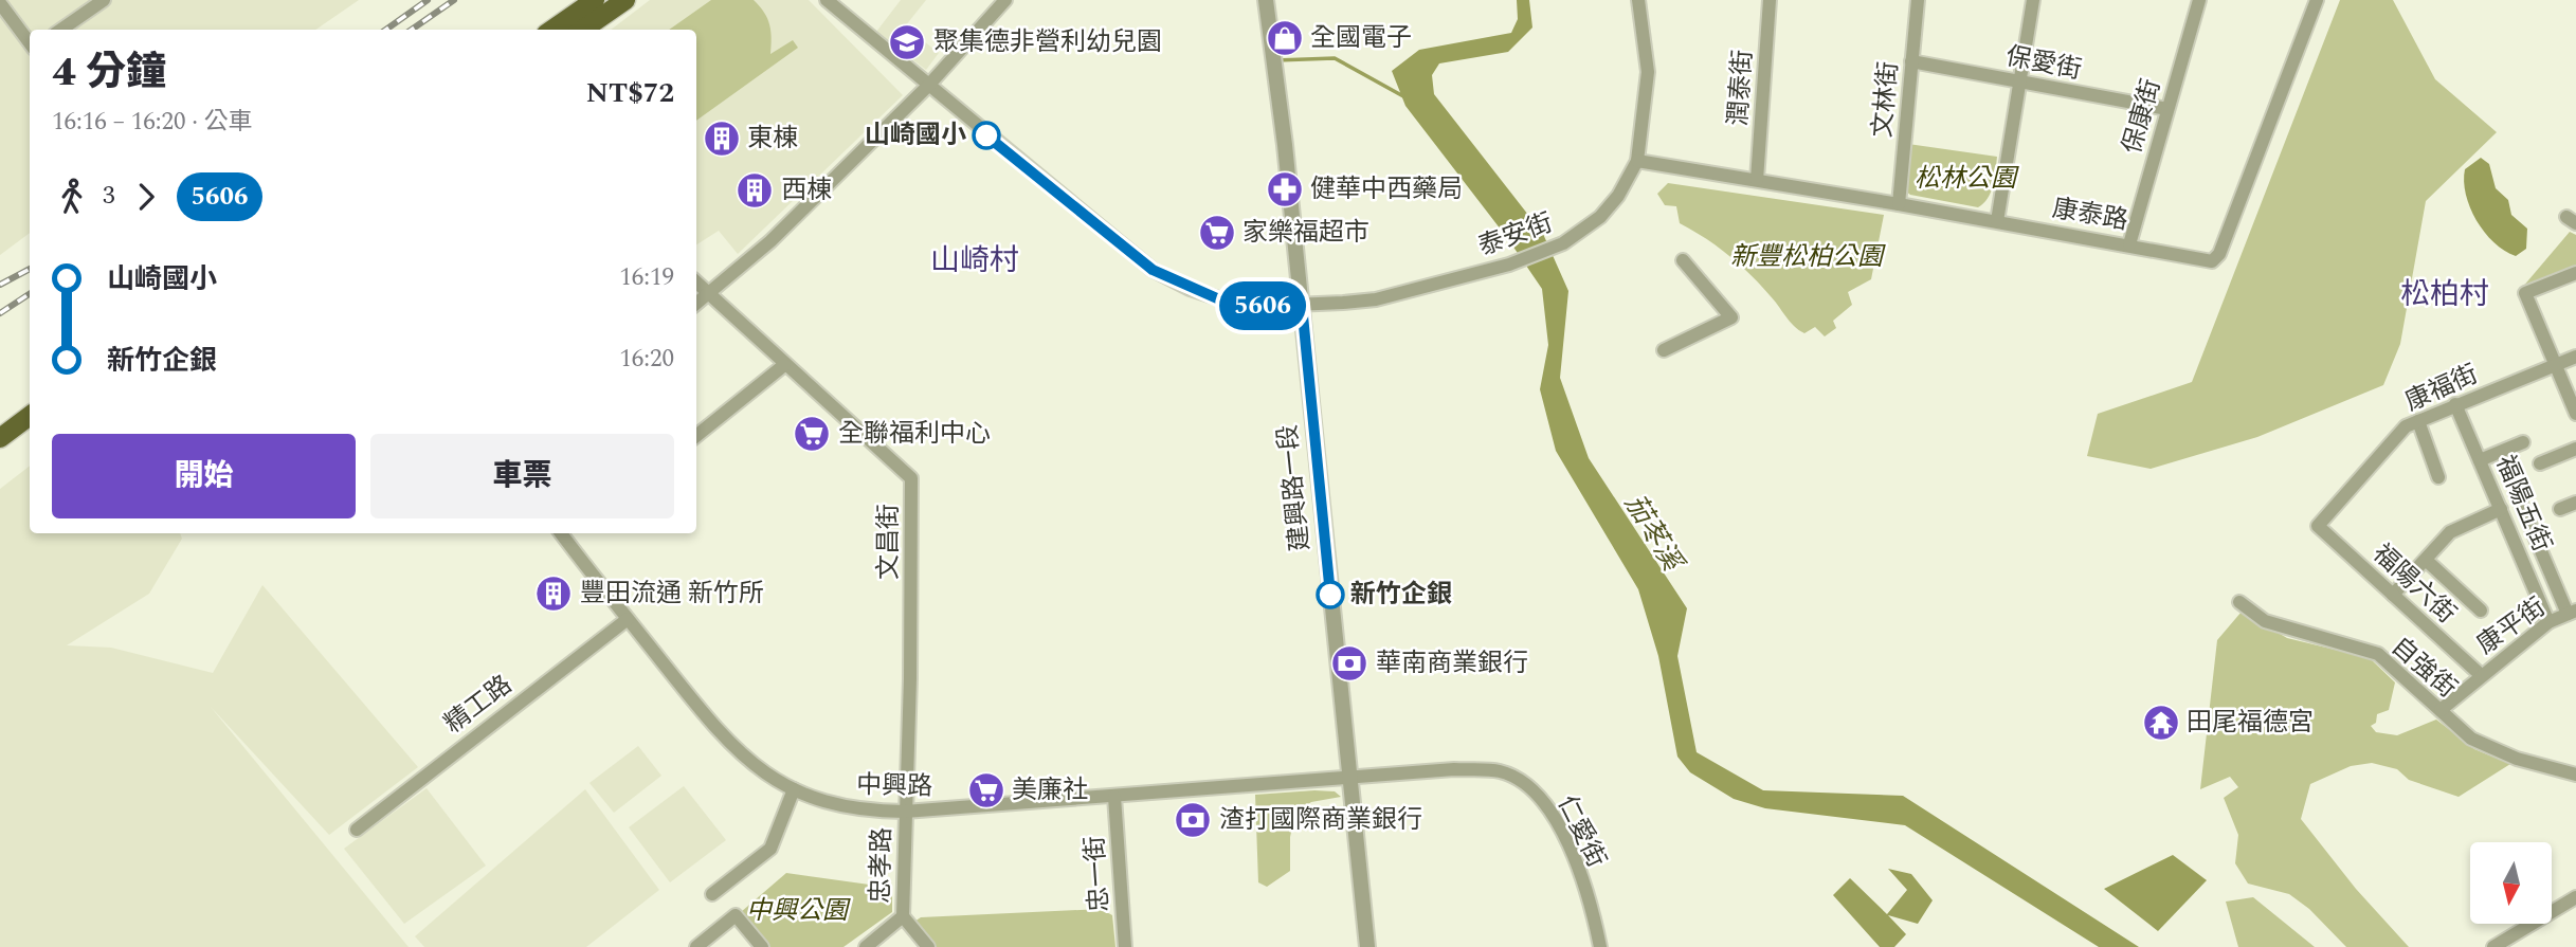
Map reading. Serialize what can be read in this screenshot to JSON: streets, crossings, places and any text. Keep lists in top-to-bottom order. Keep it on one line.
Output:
{"streets":{"street":["保愛街","潤泰街","文林街","保康街","康泰路","泰安街","康福街","建興路一段","福陽五街","文昌街","福陽六街","康平街","自強街","精工路","中興路","仁愛街","忠孝路","忠一街"]},"crossings":[["保愛街","文林街"],["保愛街","保康街"],["潤泰街","康泰路"],["文林街","康泰路"],["保康街","康泰路"],["康泰路","泰安街"],["泰安街","建興路一段"],["康福街","福陽五街"],["康福街","福陽六街"],["建興路一段","中興路"],["建興路一段","仁愛街"],["福陽五街","康平街"],["文昌街","中興路"],["文昌街","忠孝路"],["福陽六街","康平街"],["康平街","自強街"],["精工路","中興路"],["中興路","仁愛街"],["中興路","忠孝路"],["中興路","忠一街"]],"districts":["山崎村","松柏村"],"water":["茄苳溪"],"parks":["松林公園","新豐松柏公園","中興公園"],"places":{"shop":["全國電子"],"school or university":["聚集德非營利幼兒園"],"other":["山崎國小","新竹企銀"],"building":["東棟","西棟","豐田流通 新竹所"],"pharmacy":["健華中西藥局"],"supermarket":["家樂福超市","全聯福利中心","美廉社"],"bank":["華南商業銀行","渣打國際商業銀行"],"temple":["田尾福德宮"]},"lines":["bus line 5606"],"north":"bottom","page":{"on_map":"5606","heading":["4 分鐘","16:16 – 16:20 · 公車","NT$72"],"legs":["3","5606"],"list":[{"name":"山崎國小","value":"16:19"},{"name":"新竹企銀","value":"16:20"}],"buttons":["開始","車票"]}}
